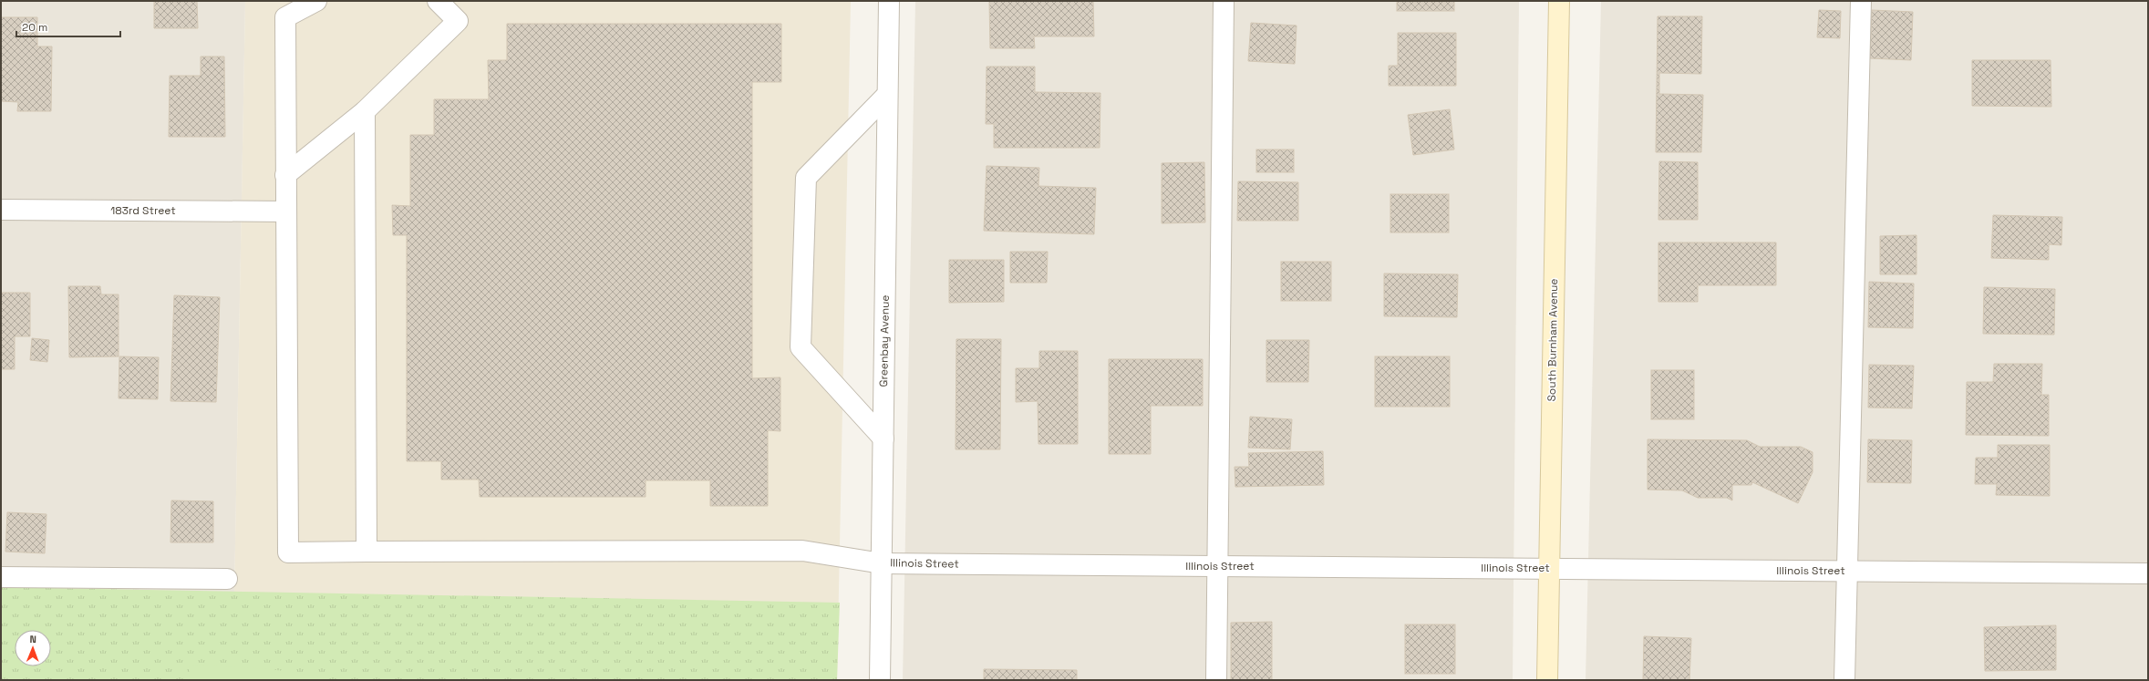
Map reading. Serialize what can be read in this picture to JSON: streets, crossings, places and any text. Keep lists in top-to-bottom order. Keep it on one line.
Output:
{"streets":{"main road":["South Burnham Avenue"],"street":["183rd Street","Greenbay Avenue","Illinois Street"]},"crossings":[["183rd Street","Illinois Street"],["South Burnham Avenue","Illinois Street"],["Greenbay Avenue","Illinois Street"]],"scale_bar":"20 m","north":"top"}
